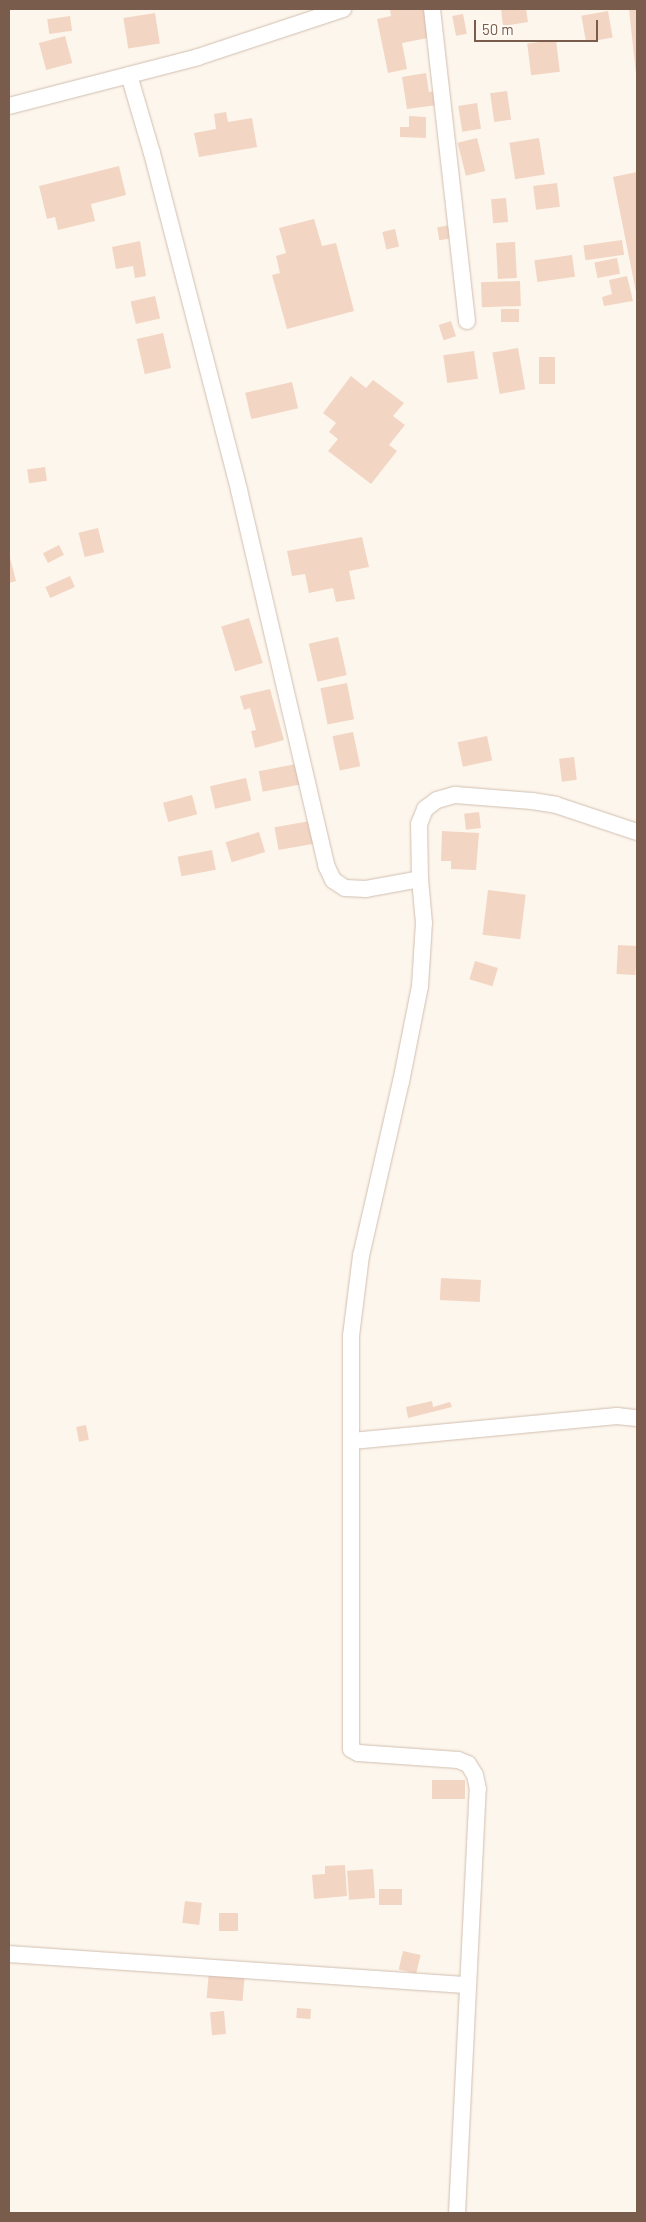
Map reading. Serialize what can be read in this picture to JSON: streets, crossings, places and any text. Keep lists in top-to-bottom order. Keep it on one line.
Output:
{"scale_bar":"50 m"}
